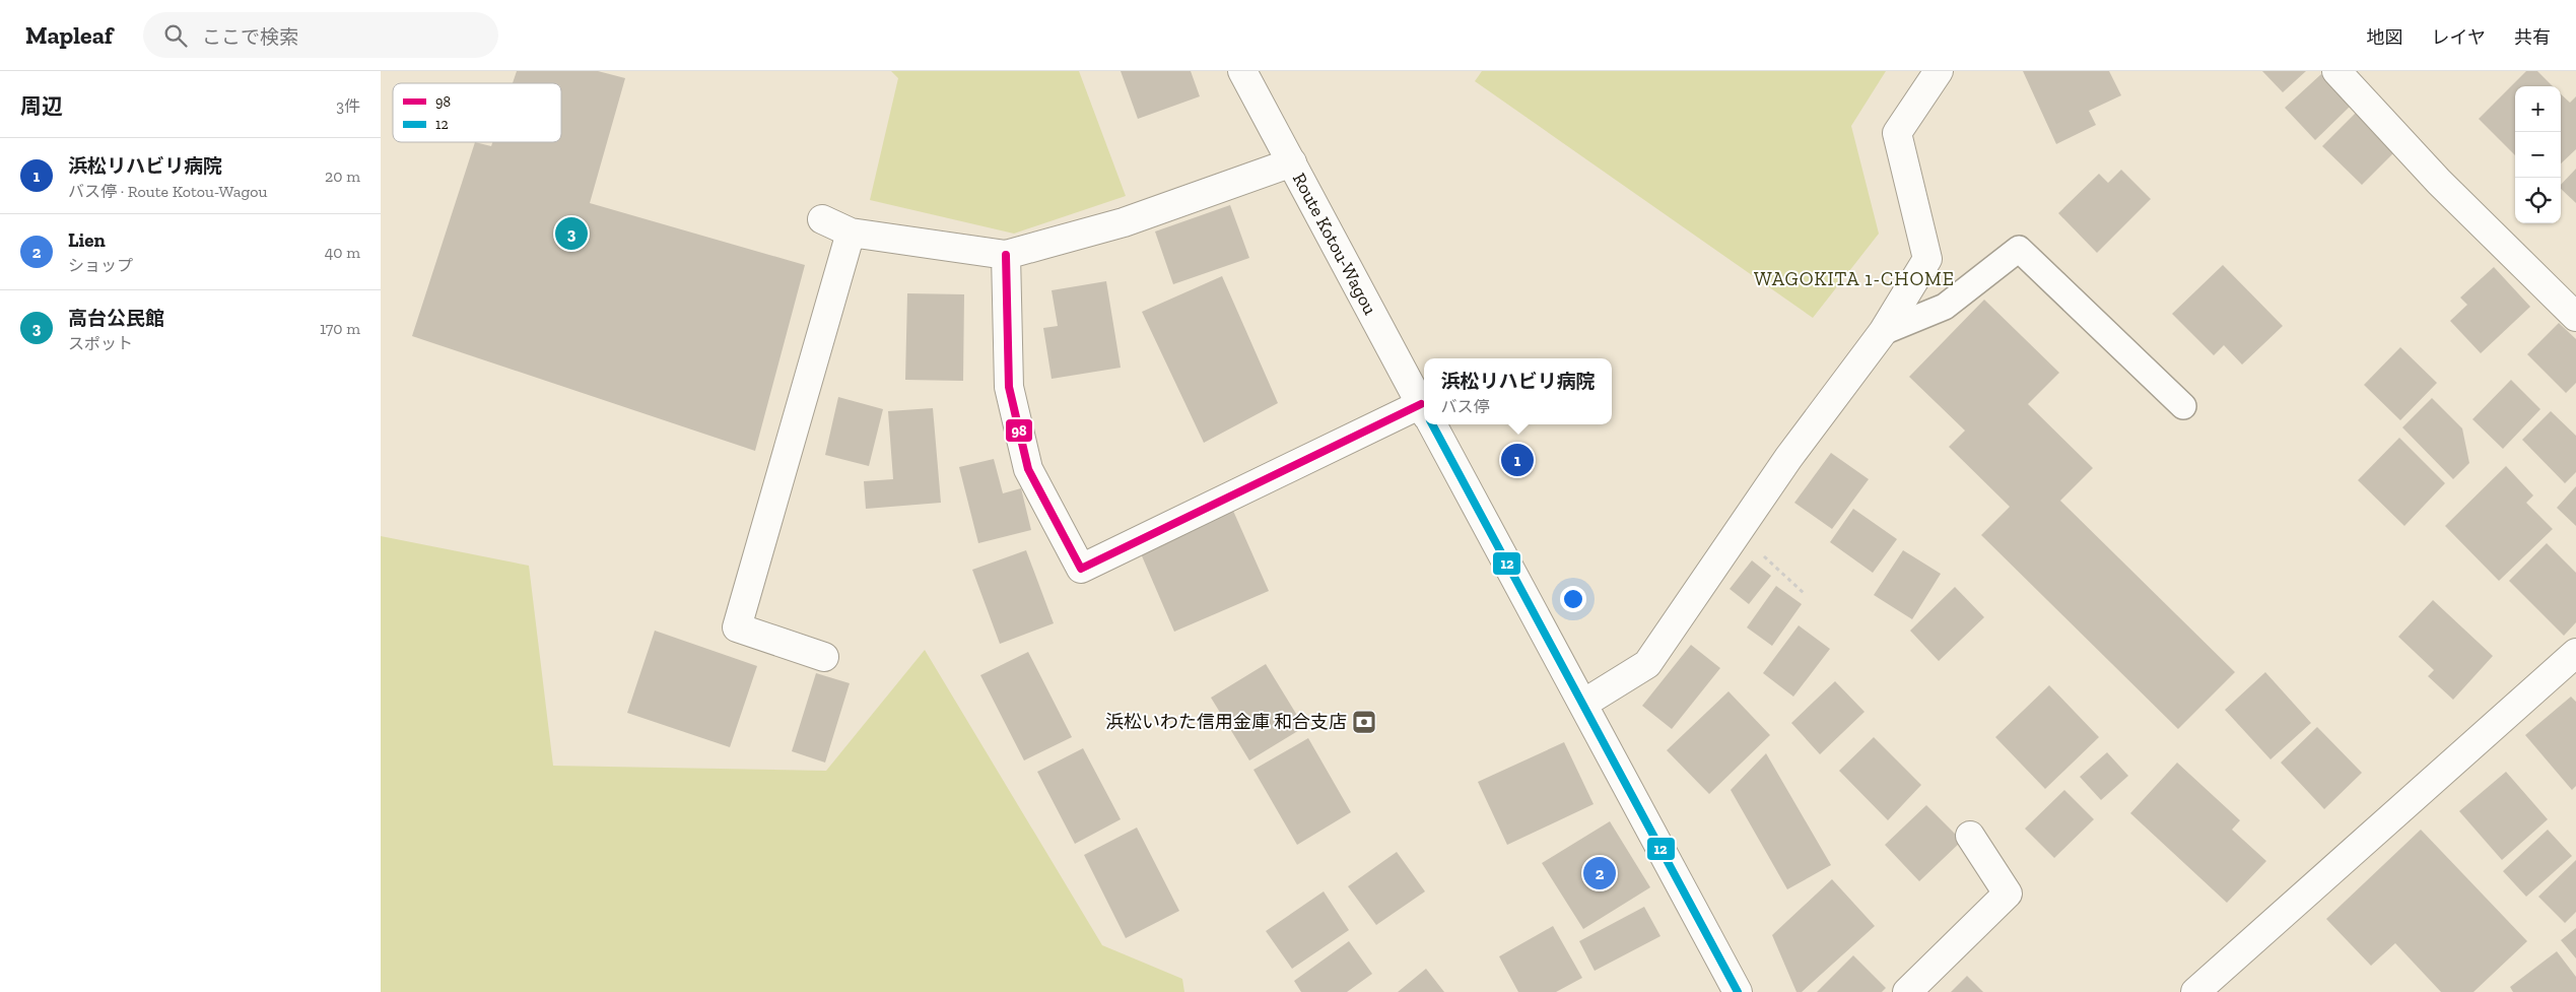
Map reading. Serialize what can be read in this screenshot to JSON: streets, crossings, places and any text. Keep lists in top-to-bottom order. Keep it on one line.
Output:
{"streets":{"street":["Route Kotou-Wagou"]},"districts":["WAGOKITA 1-CHOME"],"places":{"bank":["浜松いわた信用金庫 和合支店"]},"lines":["transit line 98","transit line 12"],"legend":["98","12"],"page":{"header":"Mapleaf","search":"ここで検索","nav":["地図","レイヤ","共有"],"heading":["周辺","3件"],"map_buttons":["+","−"],"list":[{"mark":"1","name":"浜松リハビリ病院","note":"バス停 · Route Kotou-Wagou","value":"20 m"},{"mark":"2","name":"Lien","note":"ショップ","value":"40 m"},{"mark":"3","name":"高台公民館","note":"スポット","value":"170 m"}],"pins":["3","1","2"],"popup":["浜松リハビリ病院","バス停"]}}
